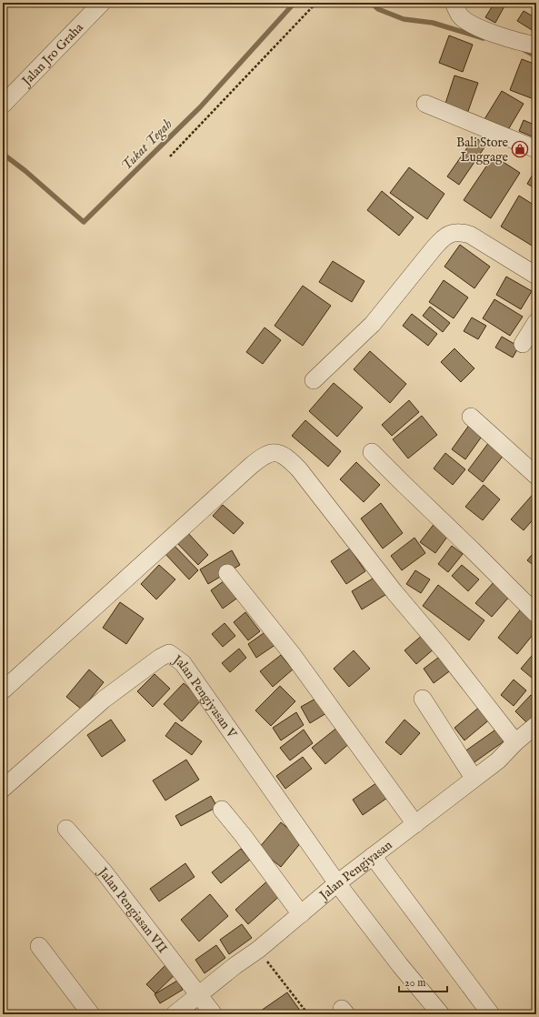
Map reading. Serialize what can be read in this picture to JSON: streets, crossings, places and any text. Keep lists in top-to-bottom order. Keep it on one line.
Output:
{"streets":{"street":["Jalan Jro Graha","Jalan Pengiyasan V","Jalan Pengiyasan","Jalan Pengiasan VII"]},"crossings":[["Jalan Pengiyasan V","Jalan Pengiyasan"],["Jalan Pengiyasan","Jalan Pengiasan VII"]],"water":["Tukat Tegah"],"places":{"shop":["Bali Store Luggage"]},"scale_bar":"20 m"}
